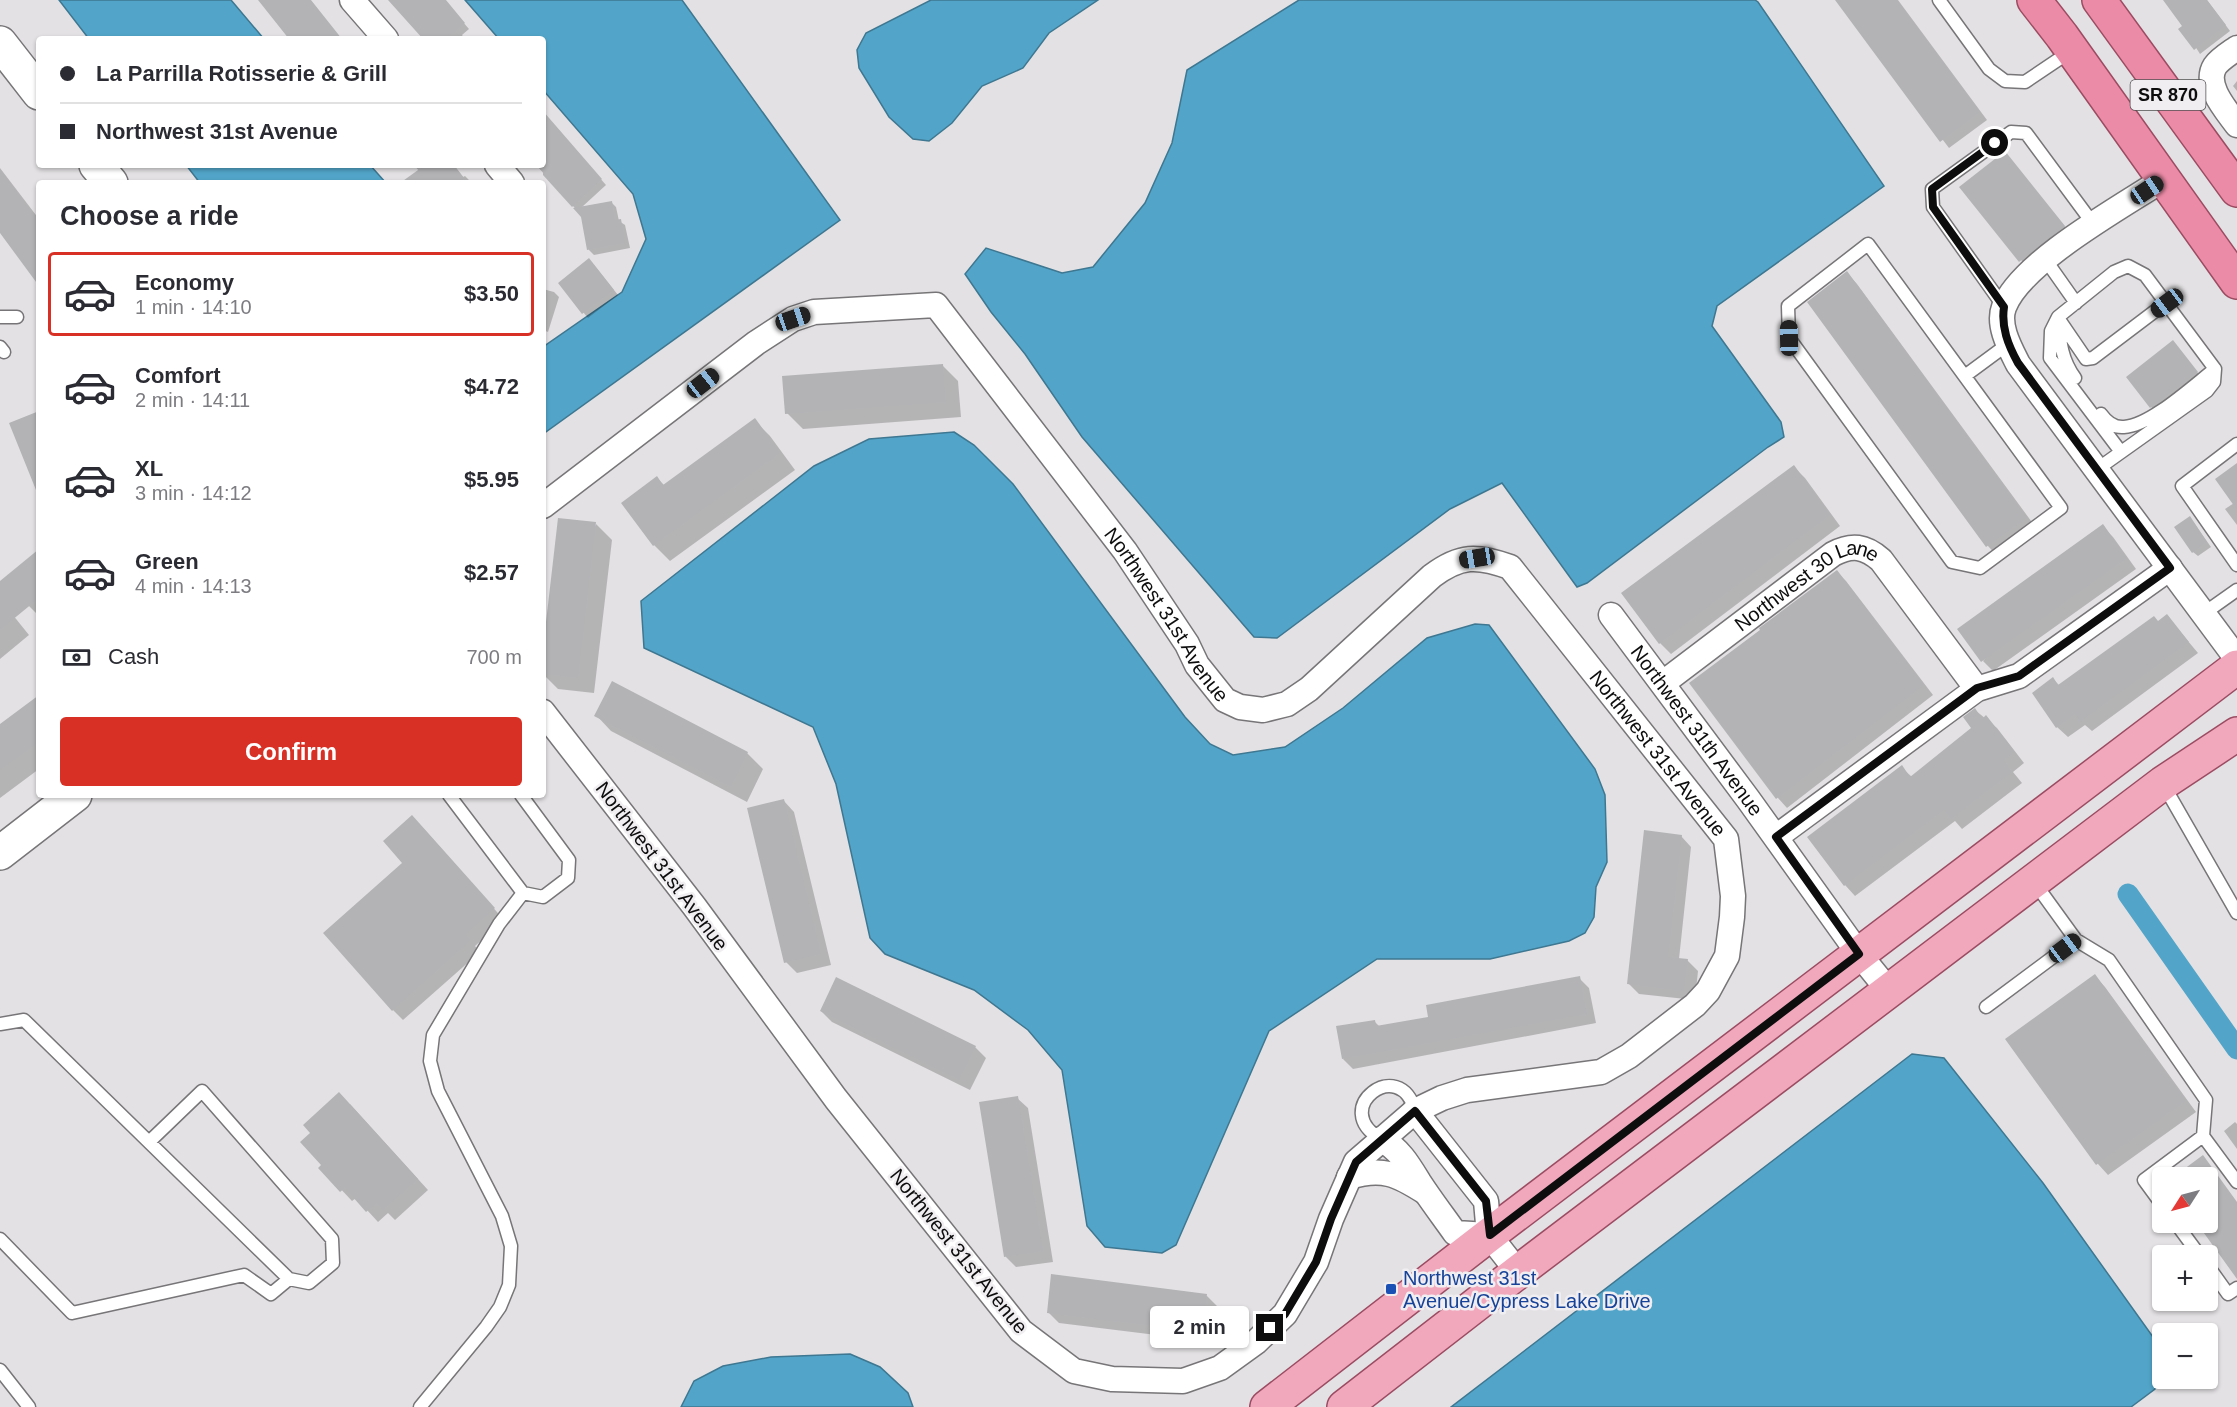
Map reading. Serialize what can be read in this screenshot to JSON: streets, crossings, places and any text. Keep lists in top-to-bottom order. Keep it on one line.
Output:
{"streets":{"highway":["SR 870"],"street":["Northwest 30 Lane","Northwest 31st Avenue","Northwest 31th Avenue"]},"crossings":[["Northwest 30 Lane","Northwest 31th Avenue"]],"places":{"transit":["Northwest 31st Avenue/Cypress Lake Drive"]},"north":"bottom left","page":{"banner":["La Parrilla Rotisserie & Grill","Northwest 31st Avenue"],"heading":"Choose a ride","list":[{"name":"Economy","note":"1 min · 14:10","value":"$3.50"},{"name":"Comfort","note":"2 min · 14:11","value":"$4.72"},{"name":"XL","note":"3 min · 14:12","value":"$5.95"},{"name":"Green","note":"4 min · 14:13","value":"$2.57"}],"pay":["Cash","700 m"],"buttons":"Confirm","map_buttons":["+","−"],"bubble":"2 min"}}
